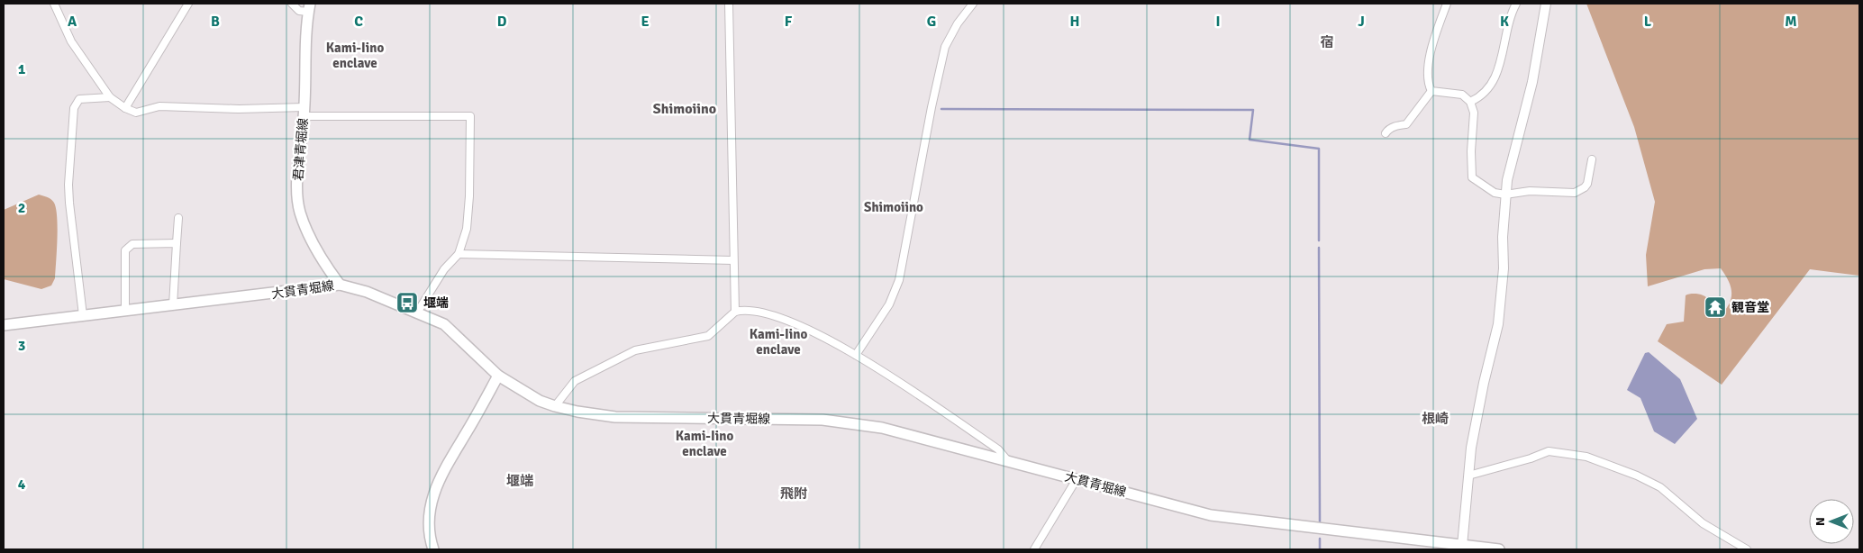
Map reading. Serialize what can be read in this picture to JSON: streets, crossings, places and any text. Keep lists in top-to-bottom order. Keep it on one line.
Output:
{"streets":{"main road":["君津青堀線","大貫青堀線"]},"crossings":[["君津青堀線","大貫青堀線"]],"districts":["宿","Kami-Iino enclave","Shimoiino","Shimoiino","Kami-Iino enclave","根崎","Kami-Iino enclave","堰端","飛附"],"places":{"bus stop":["堰端"],"temple":["観音堂"]},"north":"left","grid":{"columns":["A","B","C","D","E","F","G","H","I","J","K","L","M"],"rows":["1","2","3","4"]}}
